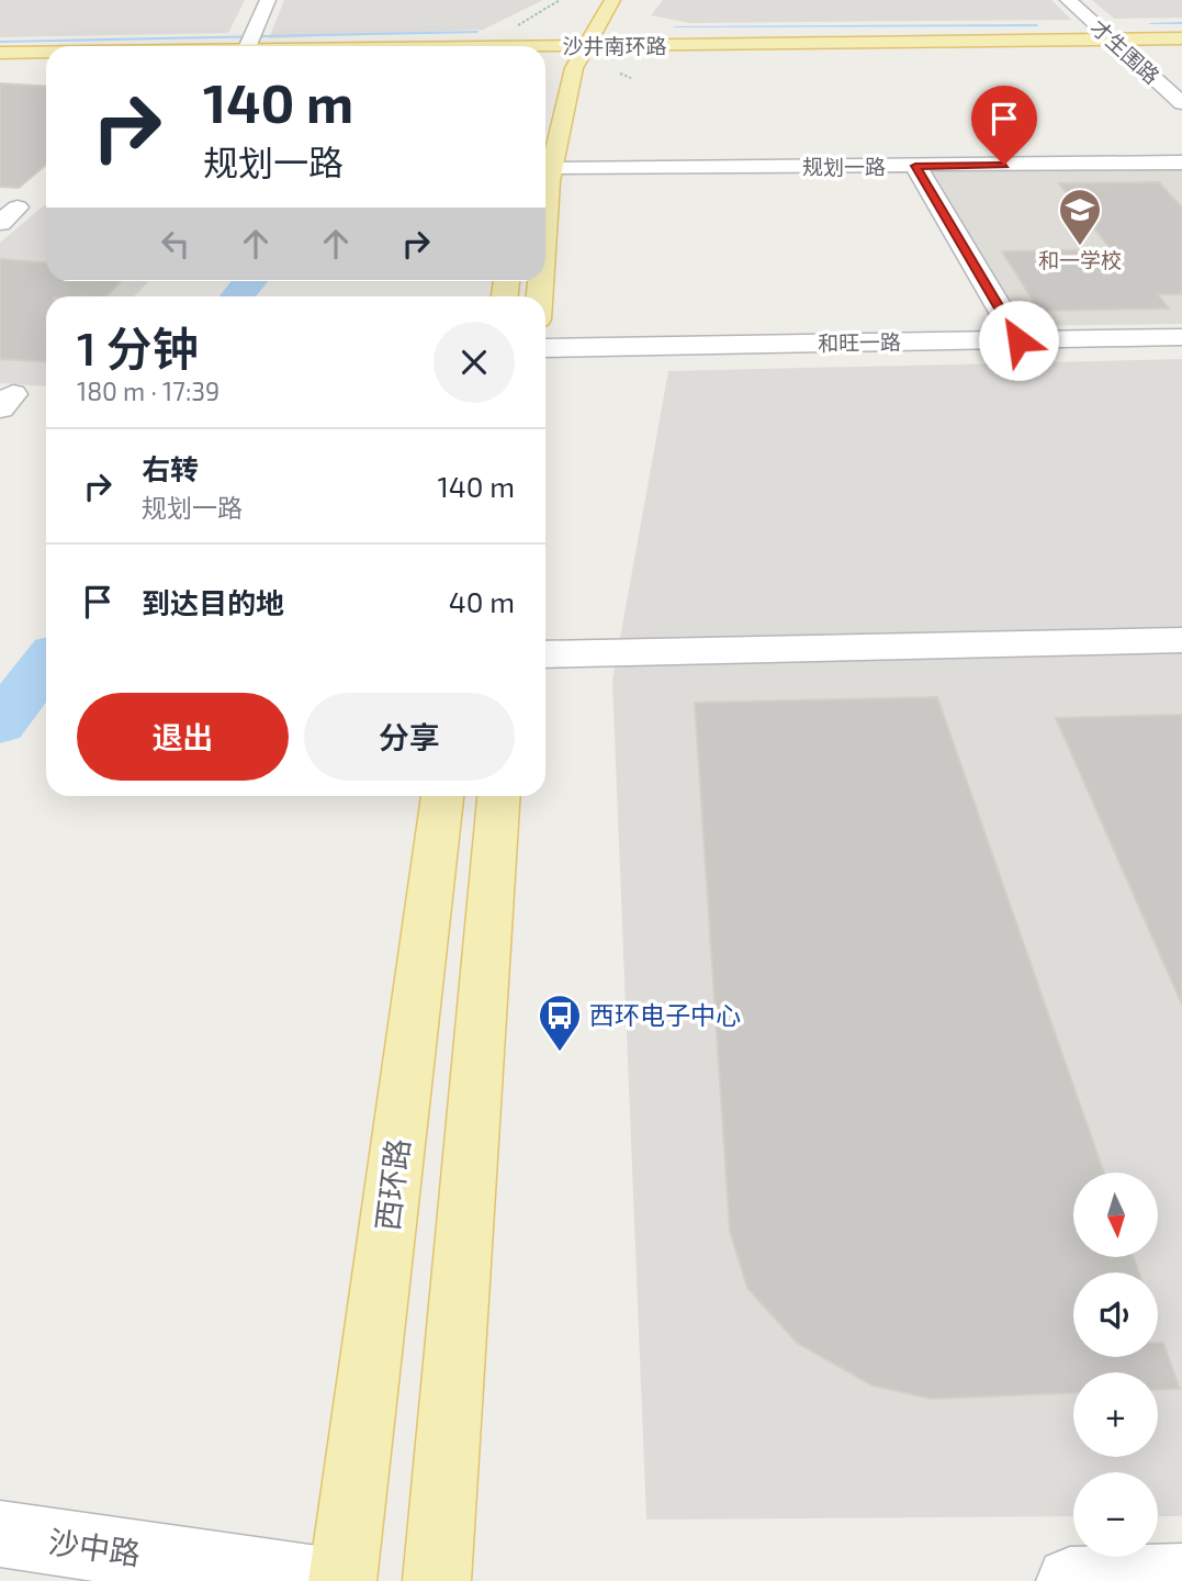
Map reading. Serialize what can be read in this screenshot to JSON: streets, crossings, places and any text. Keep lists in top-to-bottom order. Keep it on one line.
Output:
{"streets":{"main road":["沙井南环路","西环路"],"street":["才生围路","规划一路","和旺一路","沙中路"]},"crossings":[["沙井南环路","才生围路"]],"places":{"school or university":["和一学校"],"bus stop":["西环电子中心"]},"north":"bottom","page":{"turn":["140 m","规划一路"],"heading":["1 分钟","180 m · 17:39"],"list":[{"name":"右转","note":"规划一路","value":"140 m"},{"name":"到达目的地","value":"40 m"}],"buttons":["退出","分享"],"map_buttons":["+","−"]}}
